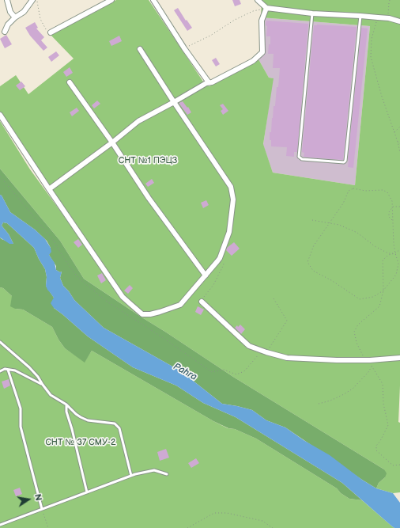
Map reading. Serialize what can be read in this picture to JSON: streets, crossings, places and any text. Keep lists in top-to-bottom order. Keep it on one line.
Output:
{"water":["Pahra"],"parks":["СНТ №1 ПЭЦЗ","СНТ № 37 СМУ-2"],"north":"right"}
